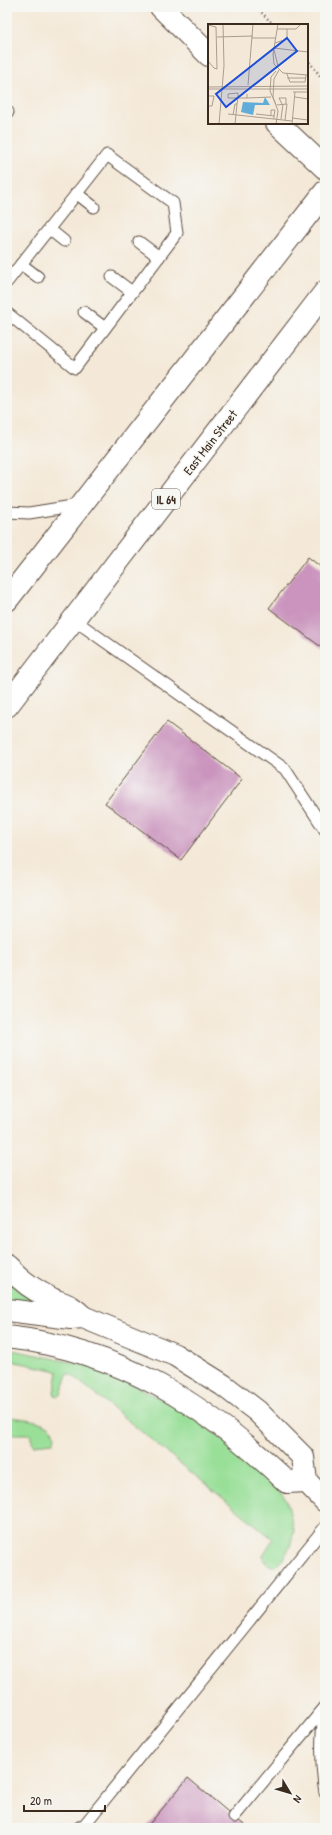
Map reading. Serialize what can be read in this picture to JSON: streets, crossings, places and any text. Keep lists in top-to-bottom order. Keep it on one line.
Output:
{"streets":{"main road":["East Main Street","IL 64"]},"scale_bar":"20 m","north":"bottom right"}
